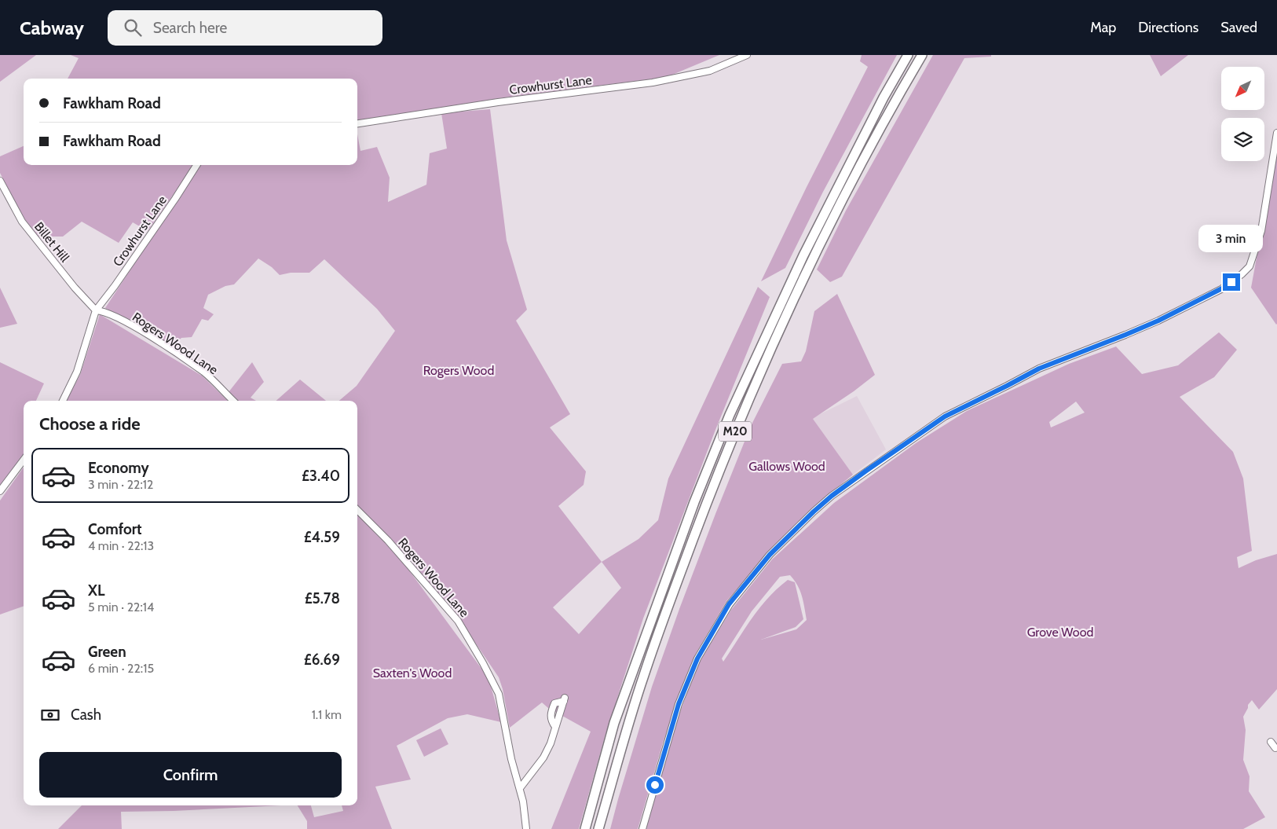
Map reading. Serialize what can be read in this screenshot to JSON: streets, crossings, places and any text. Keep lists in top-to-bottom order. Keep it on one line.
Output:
{"streets":{"highway":["M20"],"street":["Crowhurst Lane","Billet Hill","Rogers Wood Lane"]},"crossings":[["Crowhurst Lane","Billet Hill"],["Crowhurst Lane","Rogers Wood Lane"],["Billet Hill","Rogers Wood Lane"]],"parks":["Rogers Wood","Gallows Wood","Grove Wood","Saxten's Wood"],"north":"bottom left","page":{"header":"Cabway","search":"Search here","nav":["Map","Directions","Saved"],"banner":["Fawkham Road","Fawkham Road"],"bubble":"3 min","heading":"Choose a ride","list":[{"name":"Economy","note":"3 min · 22:12","value":"£3.40"},{"name":"Comfort","note":"4 min · 22:13","value":"£4.59"},{"name":"XL","note":"5 min · 22:14","value":"£5.78"},{"name":"Green","note":"6 min · 22:15","value":"£6.69"}],"pay":["Cash","1.1 km"],"buttons":"Confirm"}}
